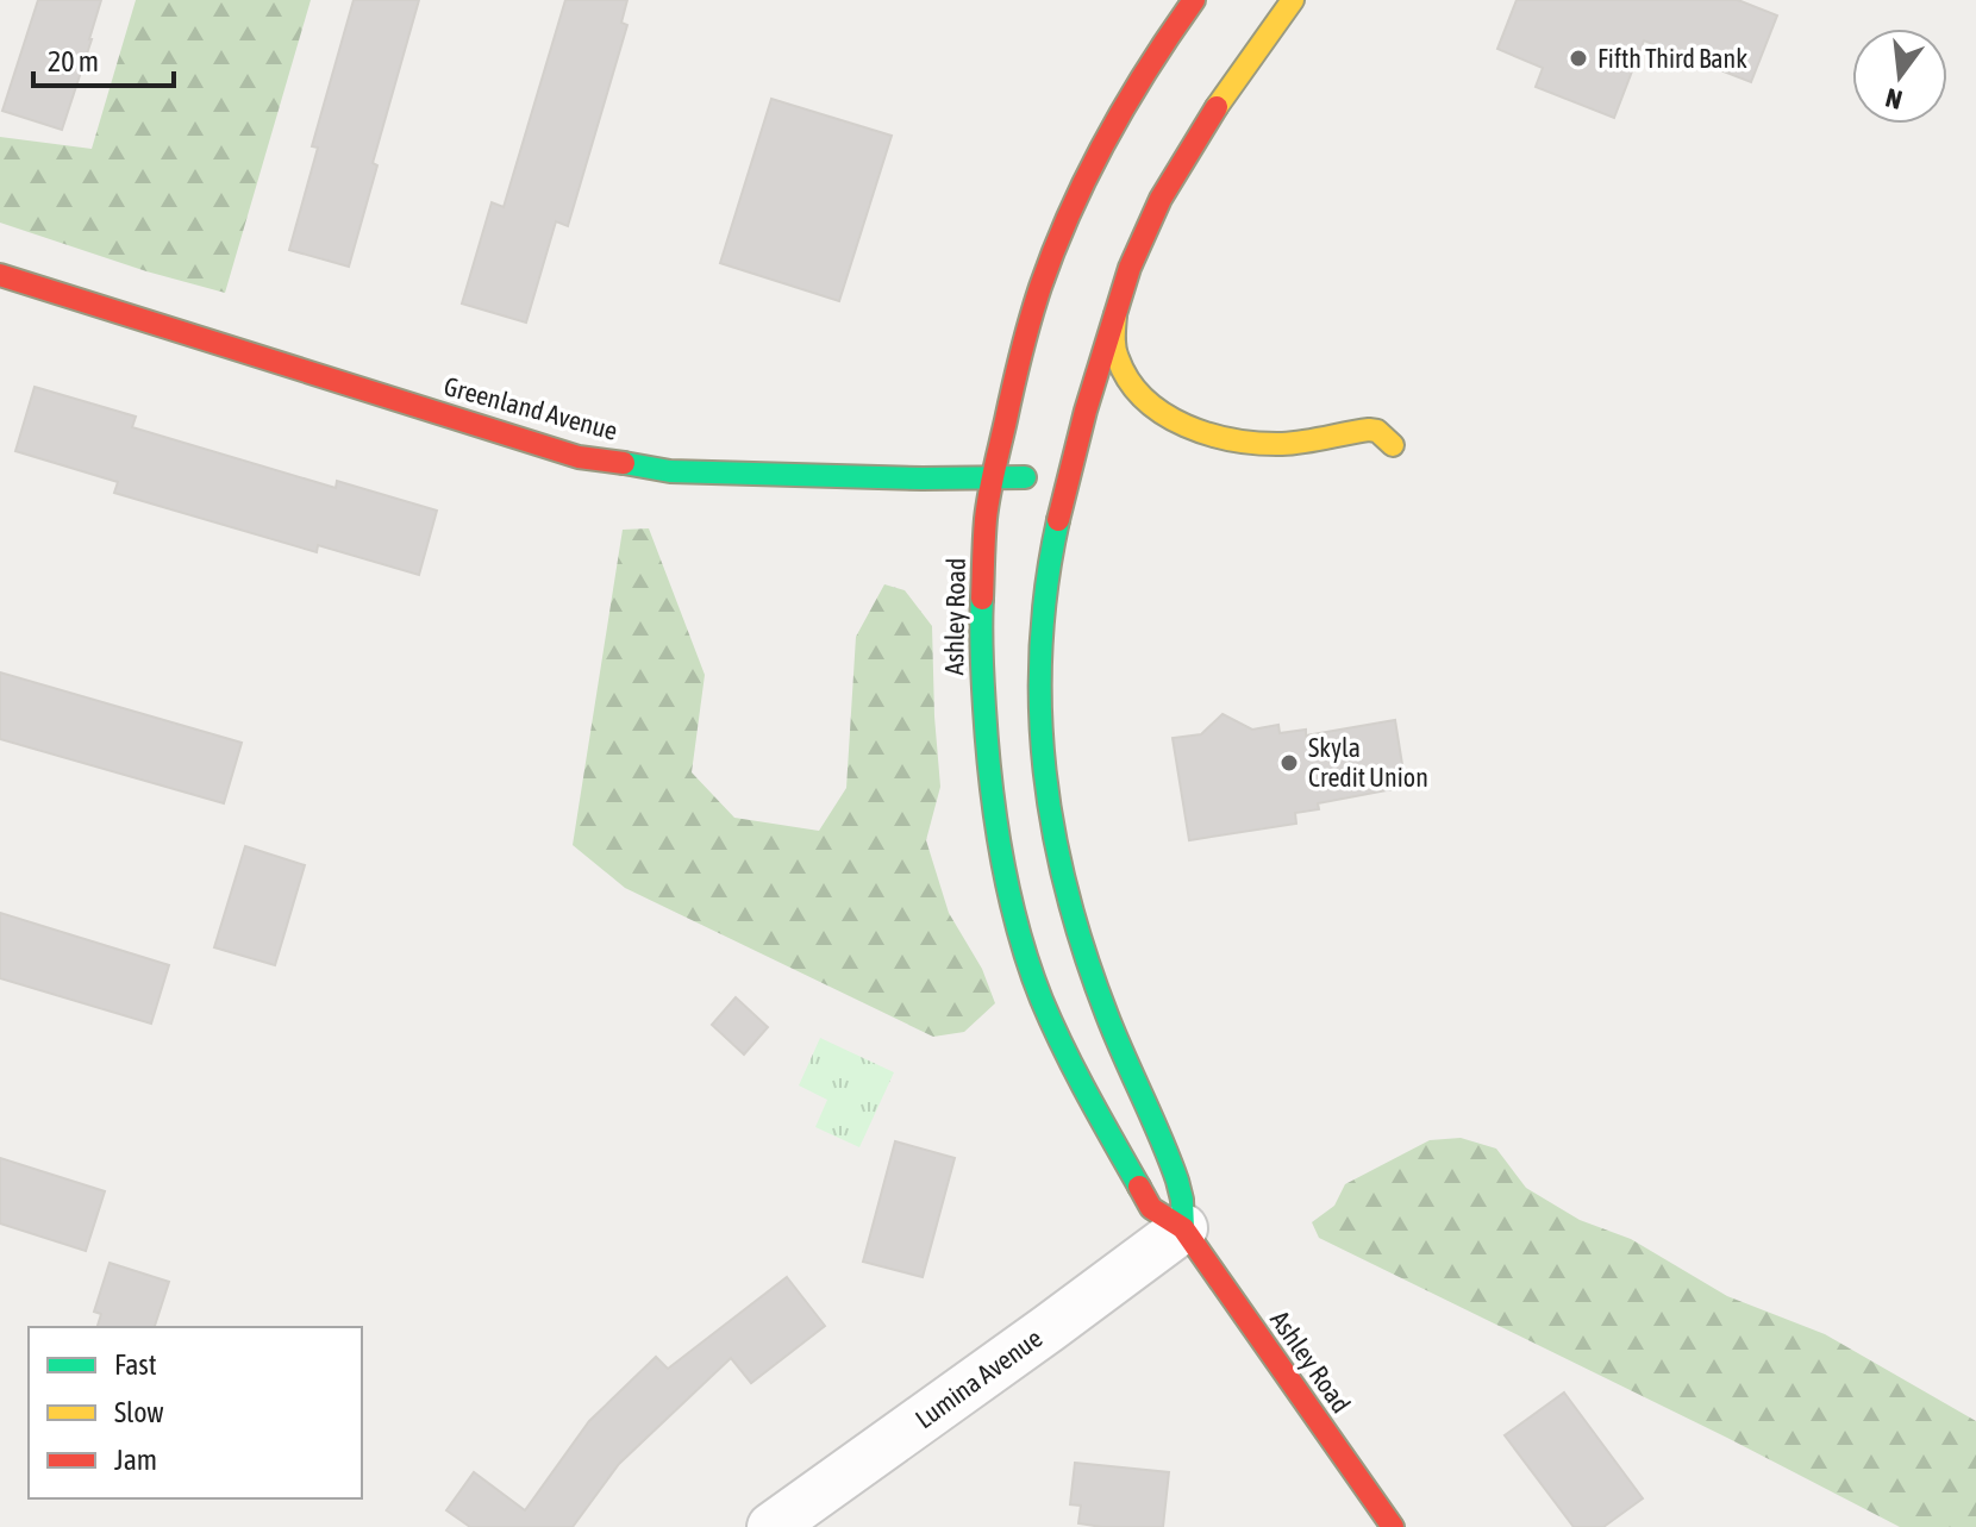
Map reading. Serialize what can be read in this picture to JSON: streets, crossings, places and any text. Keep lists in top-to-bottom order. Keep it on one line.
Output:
{"streets":{"street":["Greenland Avenue","Ashley Road","Lumina Avenue"]},"crossings":[["Greenland Avenue","Ashley Road"],["Ashley Road","Lumina Avenue"]],"places":["Fifth Third Bank","Skyla Credit Union"],"legend":["Fast","Slow","Jam"],"scale_bar":"20 m","north":"bottom"}
